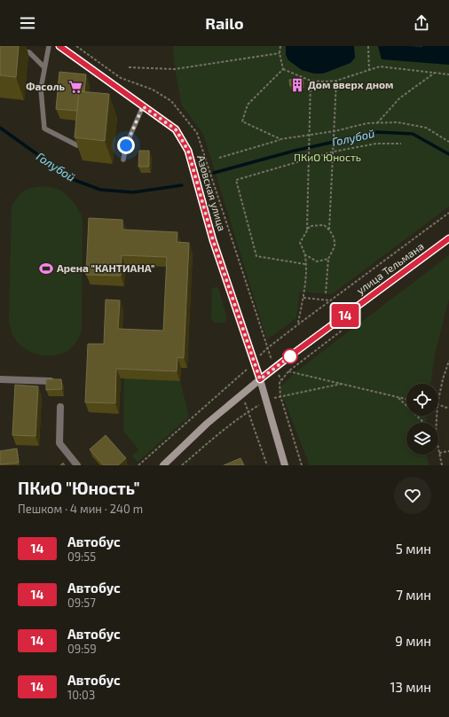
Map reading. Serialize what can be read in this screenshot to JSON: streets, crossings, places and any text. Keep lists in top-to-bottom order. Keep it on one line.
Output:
{"streets":{"main road":["Азовская улица","улица Тельмана"]},"crossings":[["Азовская улица","улица Тельмана"]],"water":["Голубой"],"parks":["ПКиО Юность"],"places":{"building":["Дом вверх дном"],"supermarket":["Фасоль"],"sports":["Арена \"КАНТИАНА\""]},"lines":["bus line 14"],"page":{"header":"Railo","on_map":"14","heading":["ПКиО \"Юность\"","Пешком · 4 мин · 240 m"],"list":[{"mark":"14","name":"Автобус","note":"09:55","value":"5 мин"},{"mark":"14","name":"Автобус","note":"09:57","value":"7 мин"},{"mark":"14","name":"Автобус","note":"09:59","value":"9 мин"},{"mark":"14","name":"Автобус","note":"10:03","value":"13 мин"}]}}
